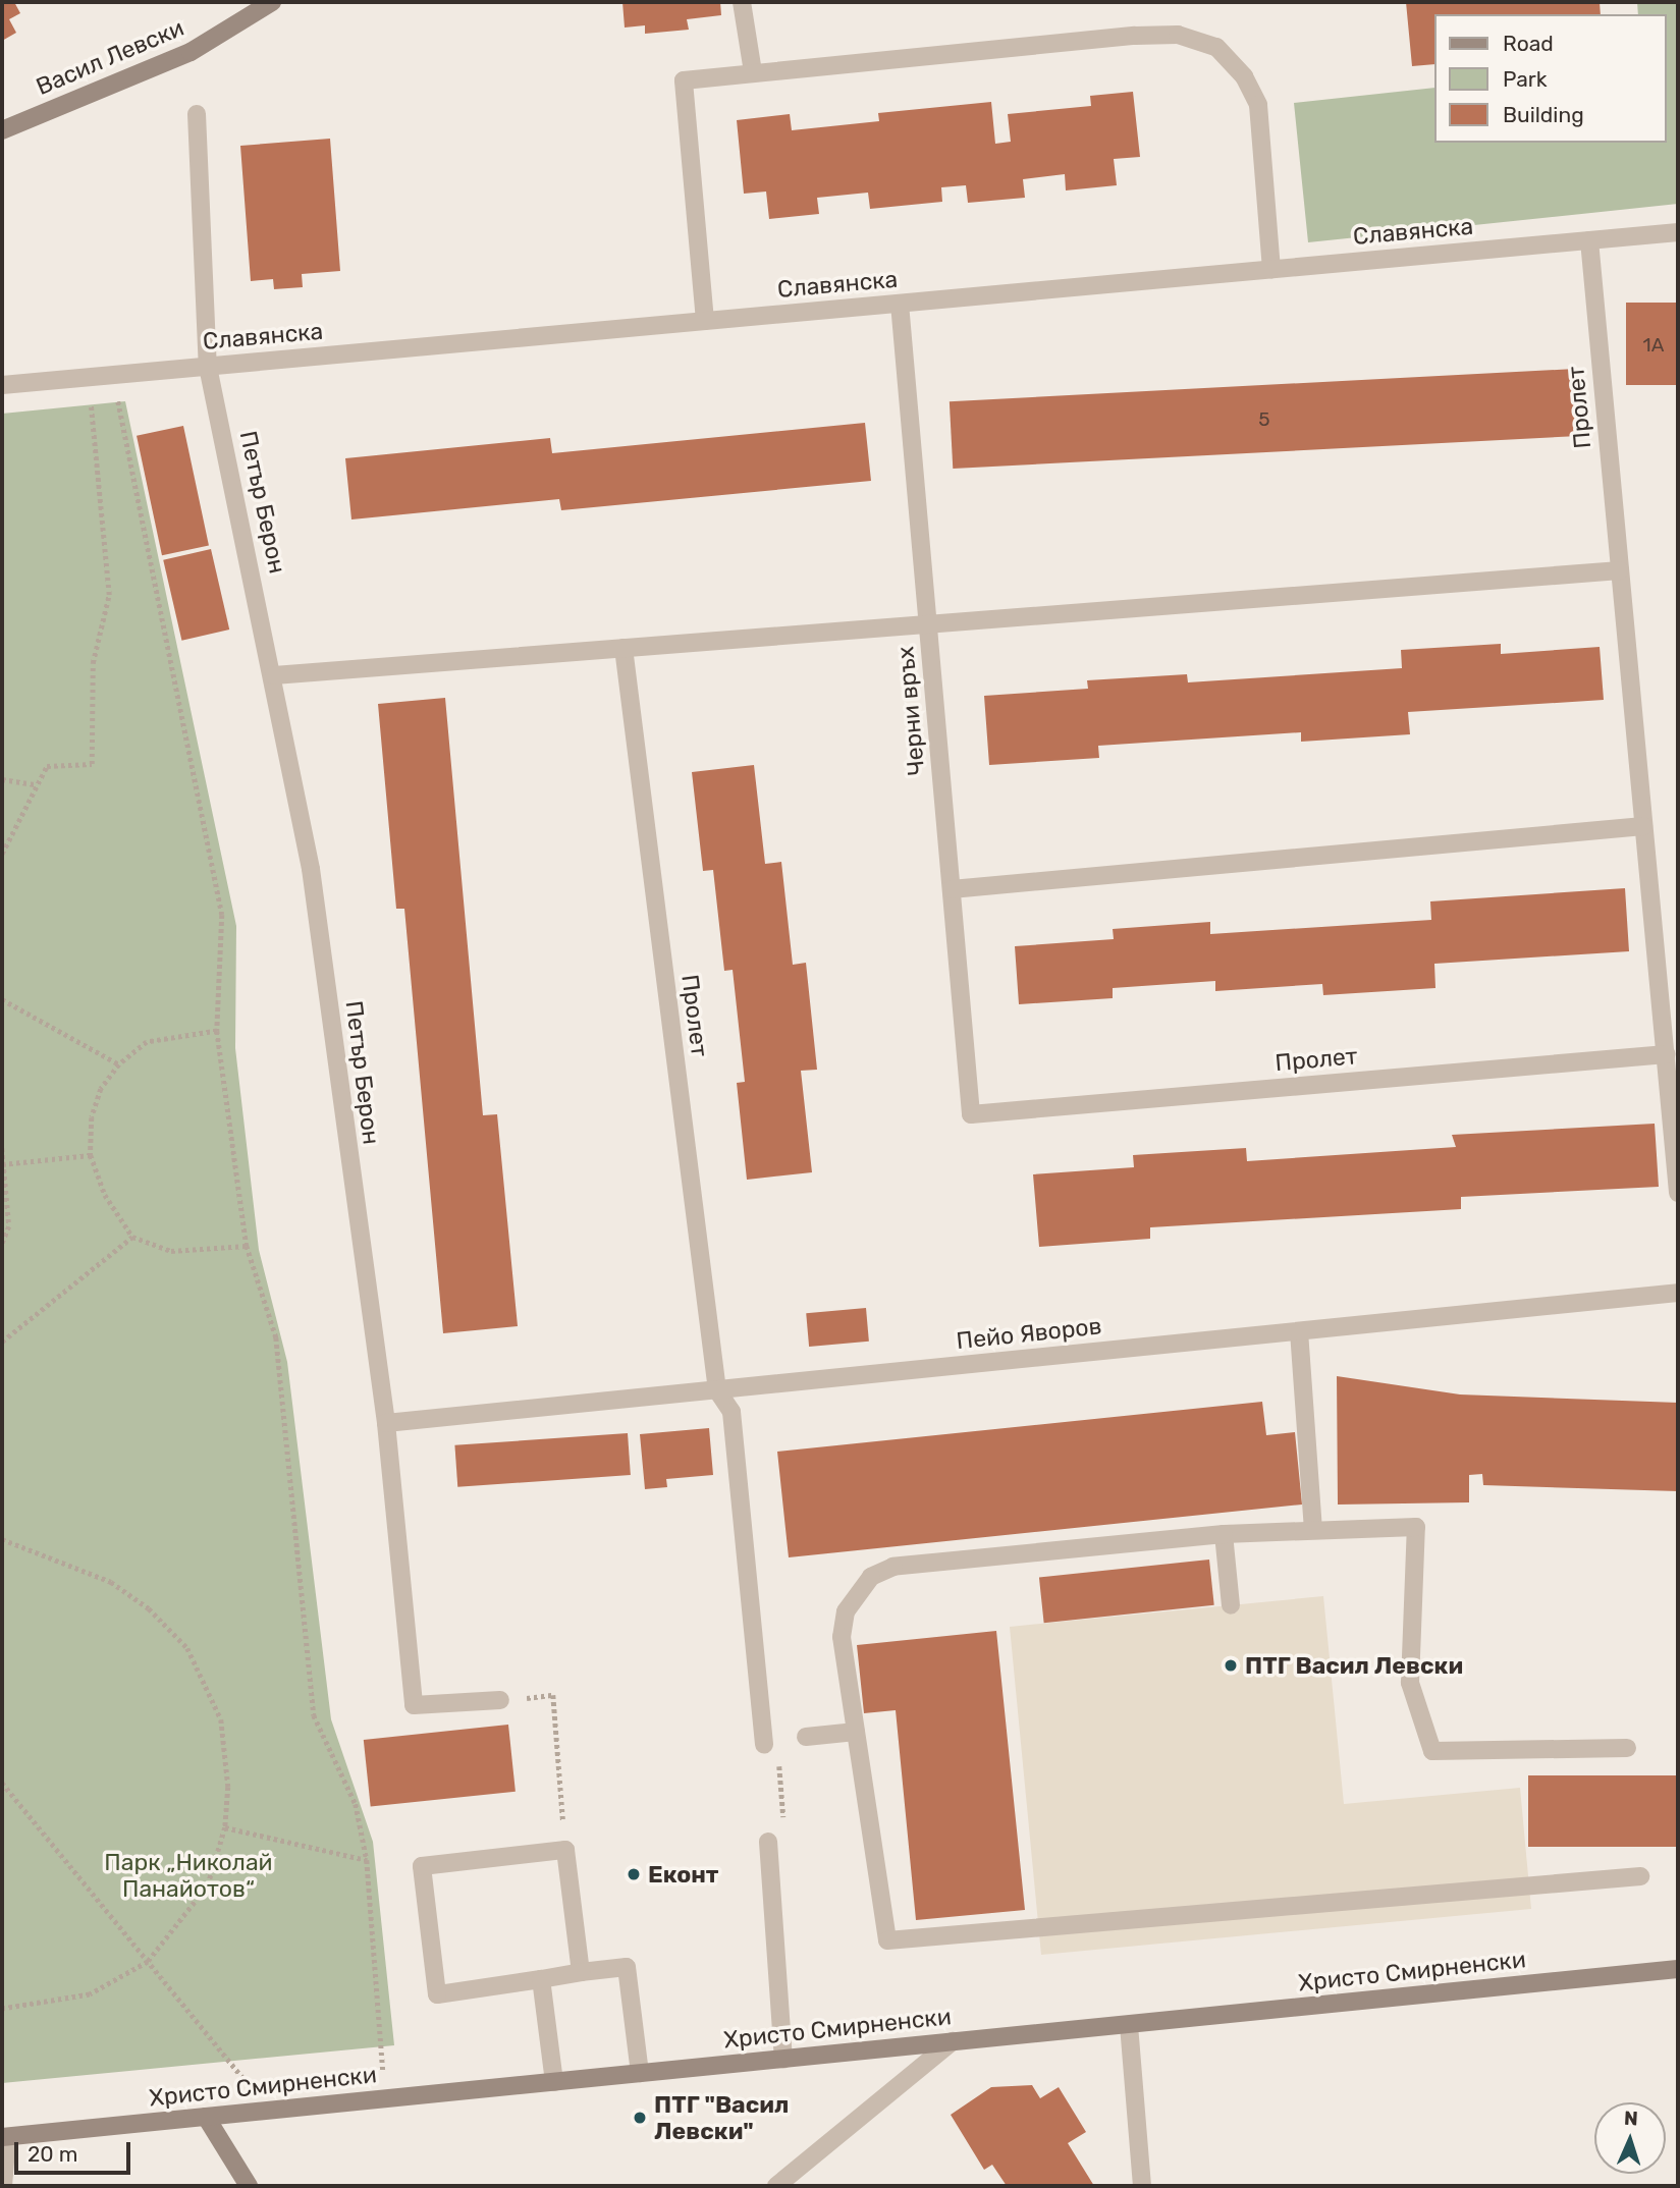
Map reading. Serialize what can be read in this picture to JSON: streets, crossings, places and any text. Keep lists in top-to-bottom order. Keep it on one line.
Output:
{"streets":{"street":["Васил Левски","Славянска","Пролет","Петър Берон","Черни връх","Пейо Яворов","Христо Смирненски"]},"crossings":[["Славянска","Пролет"],["Славянска","Петър Берон"],["Славянска","Черни връх"],["Пролет","Черни връх"],["Пролет","Пейо Яворов"],["Петър Берон","Пейо Яворов"]],"parks":["Парк „Николай Панайотов“"],"places":["ПТГ Васил Левски","Еконт","ПТГ \"Васил Левски\""],"house_numbers":["1А","5"],"legend":["Road","Park","Building"],"scale_bar":"20 m","north":"top"}
